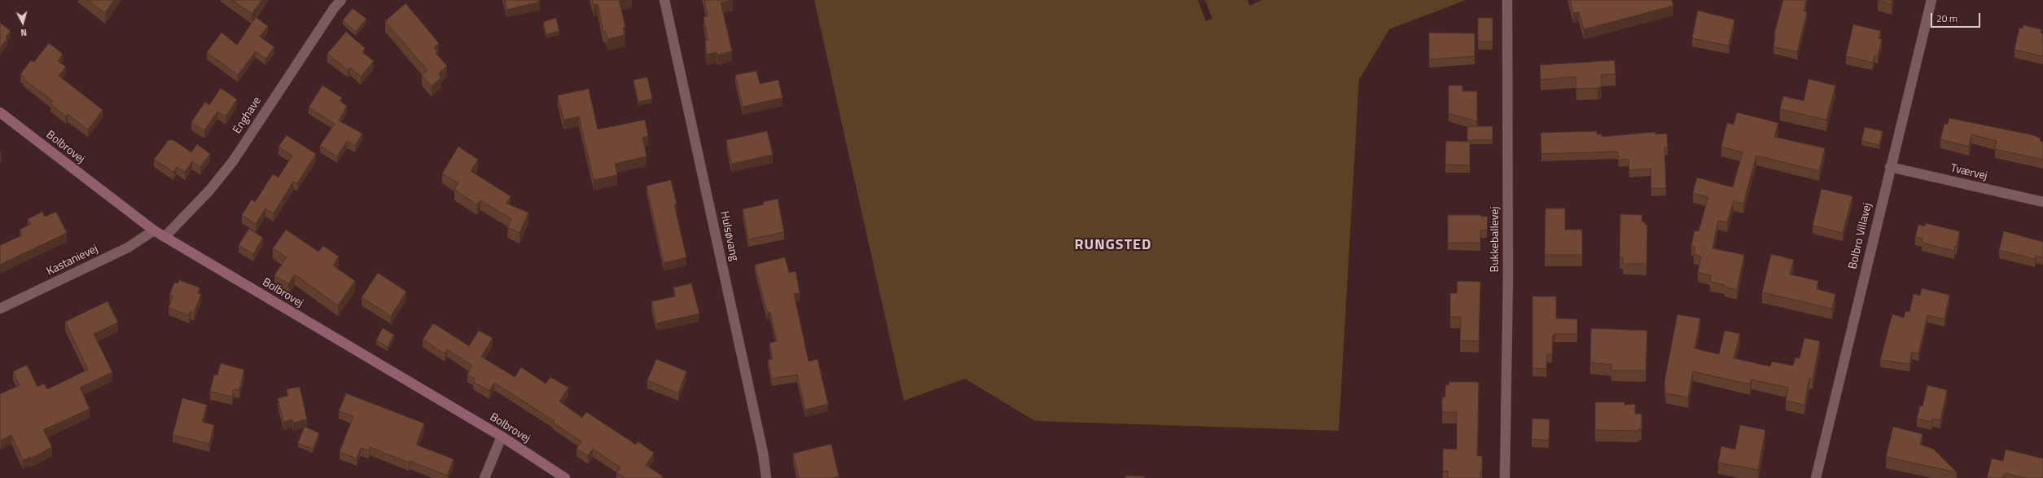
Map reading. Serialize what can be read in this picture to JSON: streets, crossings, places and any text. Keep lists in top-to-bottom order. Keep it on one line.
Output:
{"streets":{"street":["Enghave","Bolbrovej","Tværvej","Hulsøvang","Bolbro Villavej","Bukkeballevej","Kastanievej"]},"crossings":[["Enghave","Bolbrovej"],["Bolbrovej","Kastanievej"],["Tværvej","Bolbro Villavej"]],"districts":["RUNGSTED"],"scale_bar":"20 m","north":"bottom"}
